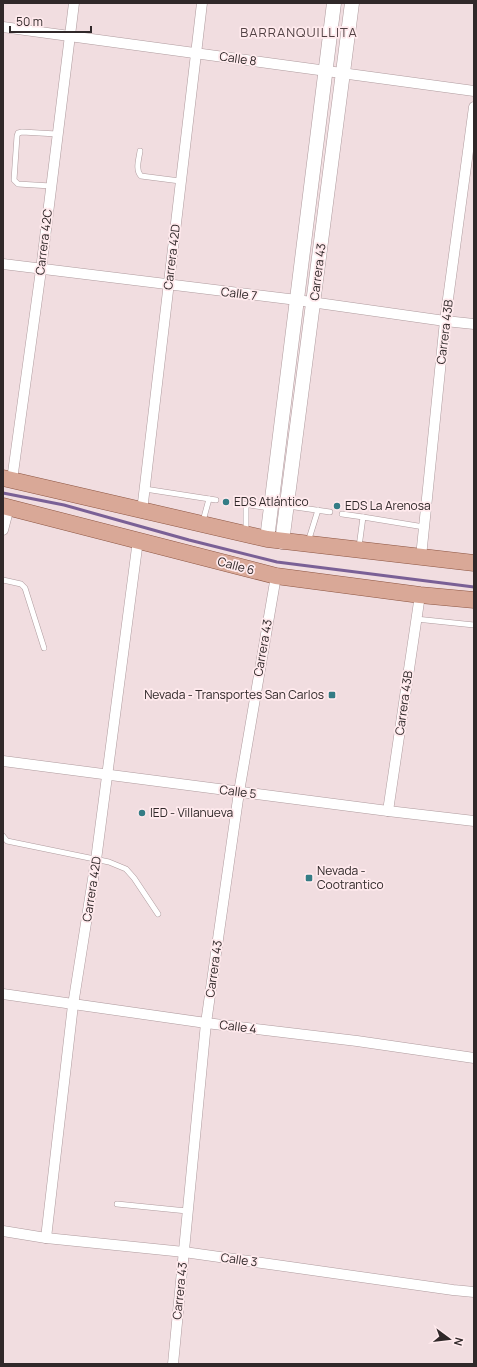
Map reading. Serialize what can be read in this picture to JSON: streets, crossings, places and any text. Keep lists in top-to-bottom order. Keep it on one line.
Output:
{"streets":{"main road":["Calle 6"],"street":["Calle 8","Carrera 42C","Carrera 42D","Carrera 43","Calle 7","Carrera 43B","Calle 5","Calle 4","Calle 3"]},"crossings":[["Calle 8","Carrera 42C"],["Calle 8","Carrera 42D"],["Calle 8","Carrera 43"],["Carrera 42C","Calle 7"],["Carrera 42D","Calle 7"],["Carrera 42D","Calle 6"],["Carrera 42D","Calle 5"],["Carrera 42D","Calle 4"],["Carrera 42D","Calle 3"],["Carrera 43","Calle 7"],["Carrera 43","Calle 6"],["Carrera 43","Calle 5"],["Carrera 43","Calle 4"],["Carrera 43","Calle 3"],["Calle 7","Carrera 43B"],["Carrera 43B","Calle 6"],["Carrera 43B","Calle 5"]],"districts":["BARRANQUILLITA"],"places":{"other":["EDS Atlántico","EDS La Arenosa","IED - Villanueva"],"transit":["Nevada - Transportes San Carlos","Nevada - Cootrantico"]},"scale_bar":"50 m","north":"right"}
